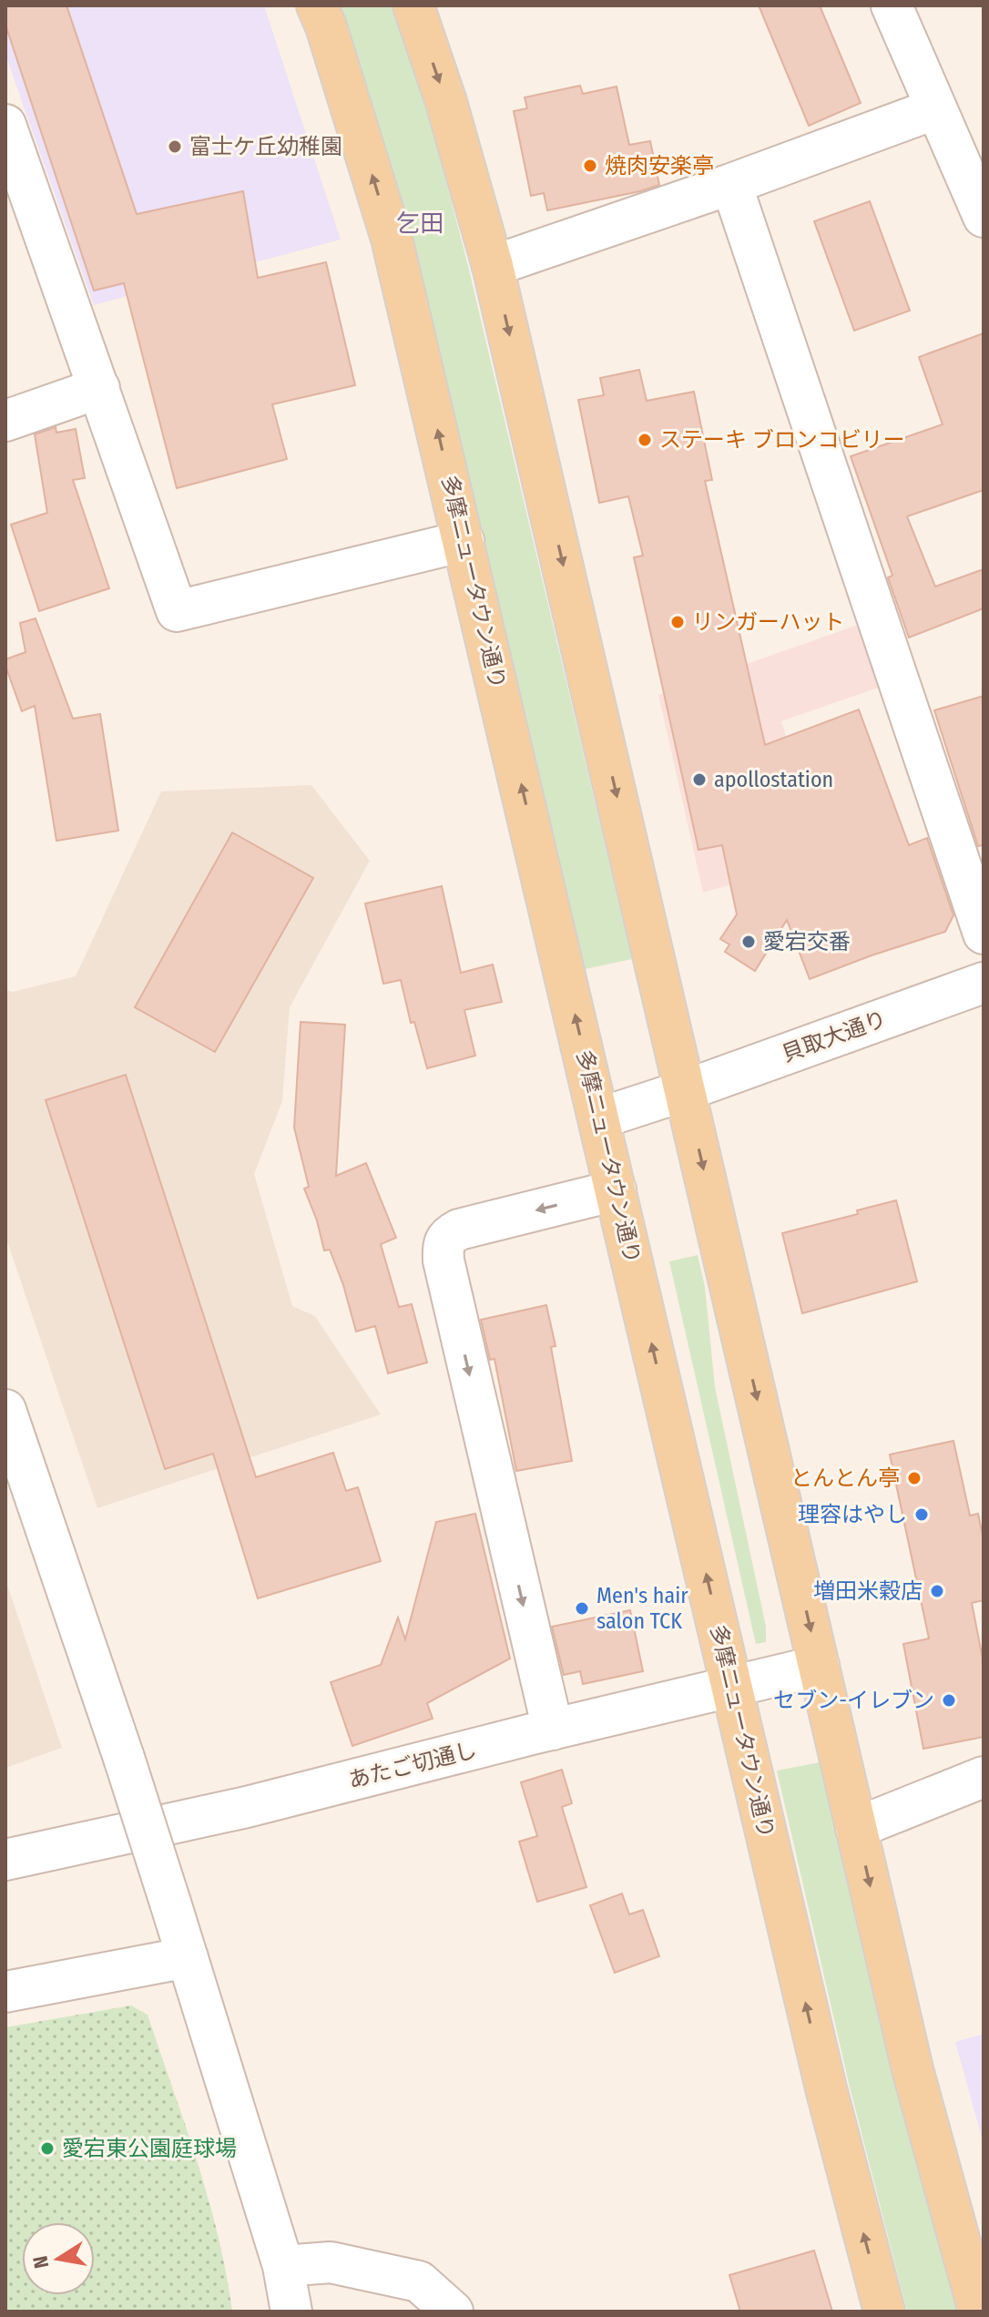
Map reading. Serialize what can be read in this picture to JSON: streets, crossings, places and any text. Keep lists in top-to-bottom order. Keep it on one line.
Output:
{"streets":{"main road":["多摩ニュータウン通り"],"street":["貝取大通り","あたご切通し"]},"crossings":[["多摩ニュータウン通り","貝取大通り"],["多摩ニュータウン通り","あたご切通し"]],"districts":["乞田"],"places":["富士ケ丘幼稚園","焼肉安楽亭","ステーキ ブロンコビリー","リンガーハット","apollostation","愛宕交番","とんとん亭","理容はやし","増田米穀店","Men's hair salon TCK","セブン-イレブン","愛宕東公園庭球場"],"north":"left"}
